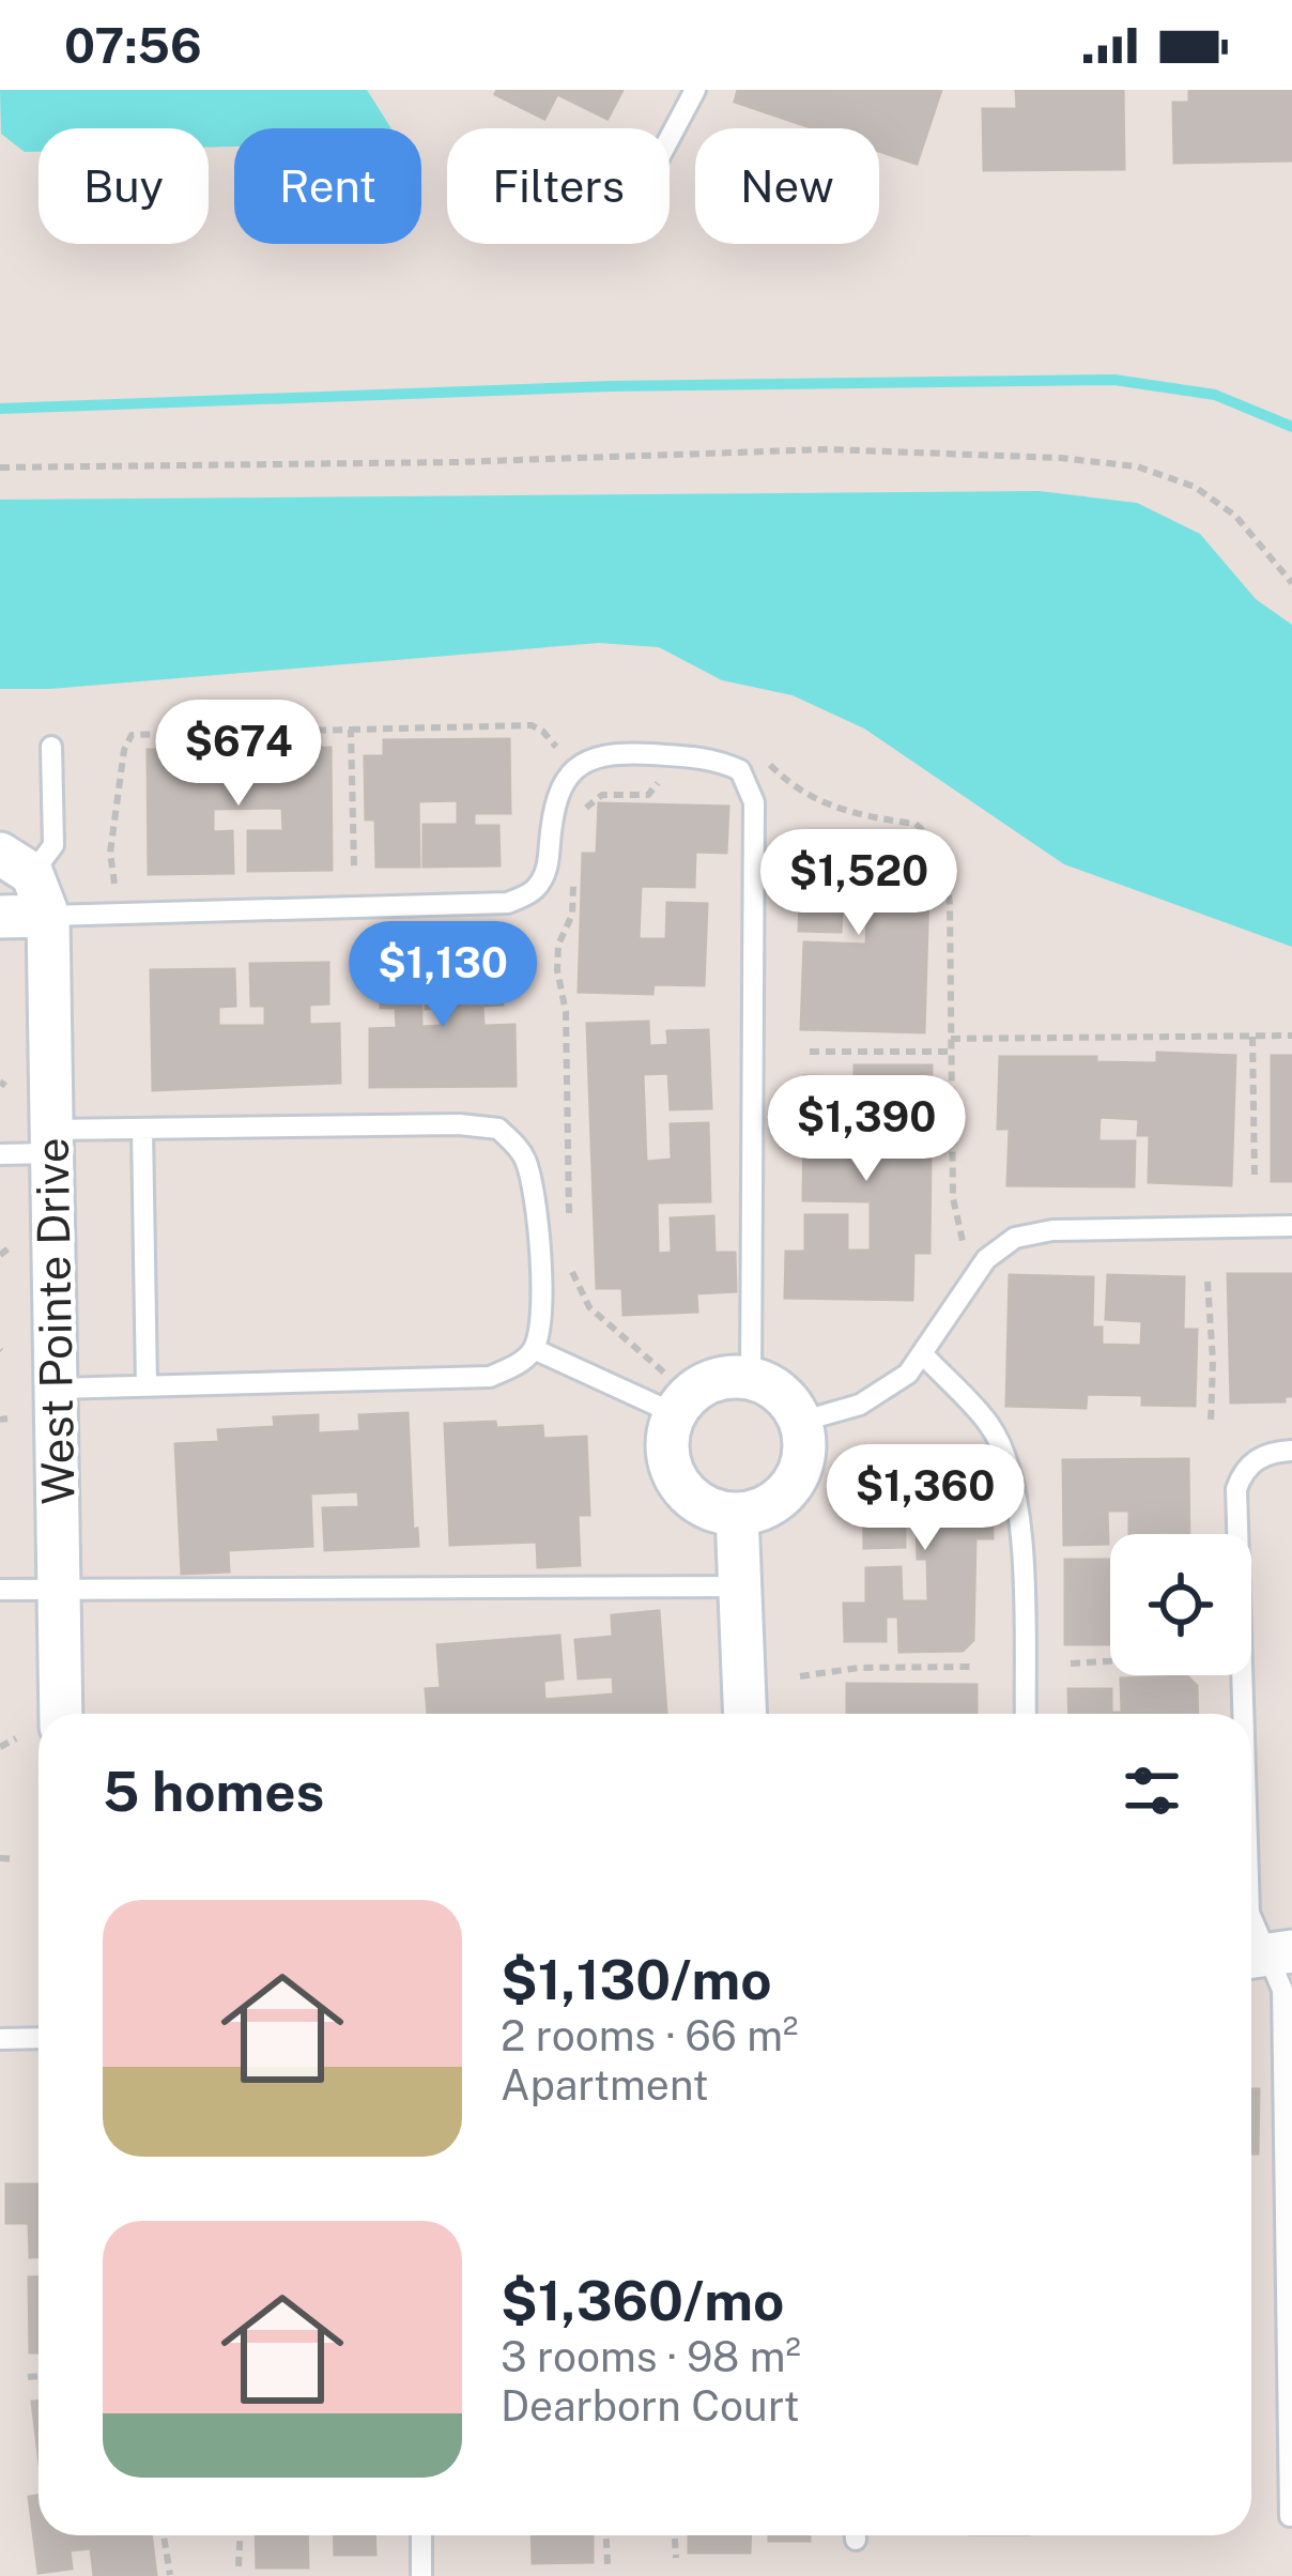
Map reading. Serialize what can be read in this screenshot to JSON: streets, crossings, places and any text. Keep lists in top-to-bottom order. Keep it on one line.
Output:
{"streets":{"street":["West Pointe Drive"]},"page":{"status":"07:56","chip":["Buy","Rent","Filters","New"],"price":["$674","$1,520","$1,130","$1,390","$1,360"],"heading":"5 homes","list":[{"name":"$1,130/mo","note":"2 rooms · 66 m² · Apartment"},{"name":"$1,360/mo","note":"3 rooms · 98 m² · Dearborn Court"}]}}
